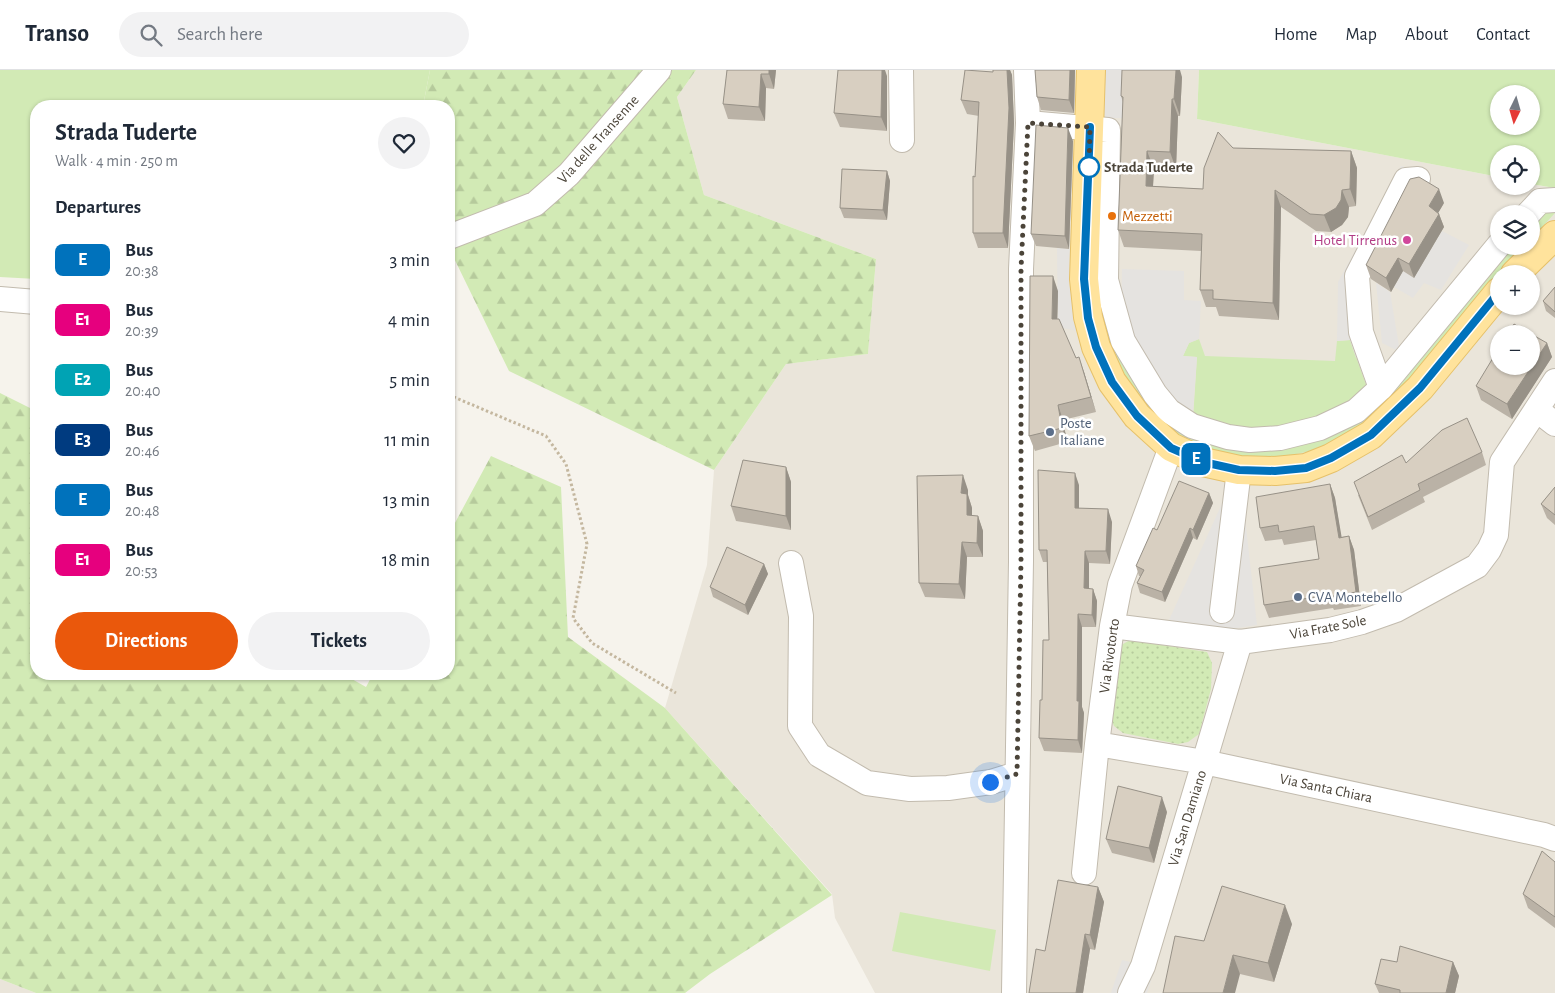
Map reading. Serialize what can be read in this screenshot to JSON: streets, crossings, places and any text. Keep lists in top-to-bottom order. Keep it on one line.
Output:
{"streets":{"street":["Via delle Transenne","Via Frate Sole","Via Rivotorto","Via Santa Chiara","Via San Damiano"]},"crossings":[["Via Frate Sole","Via Rivotorto"],["Via Frate Sole","Via San Damiano"],["Via Rivotorto","Via Santa Chiara"],["Via Santa Chiara","Via San Damiano"]],"places":["Strada Tuderte","Mezzetti","Hotel Tirrenus","Poste Italiane","CVA Montebello"],"lines":["bus line E"],"north":"bottom","page":{"header":"Transo","search":"Search here","nav":["Home","Map","About","Contact"],"on_map":"E","map_buttons":["+","−"],"heading":[["Strada Tuderte","Walk · 4 min · 250 m"],"Departures"],"list":[{"mark":"E","name":"Bus","note":"20:38","value":"3 min"},{"mark":"E1","name":"Bus","note":"20:39","value":"4 min"},{"mark":"E2","name":"Bus","note":"20:40","value":"5 min"},{"mark":"E3","name":"Bus","note":"20:46","value":"11 min"},{"mark":"E","name":"Bus","note":"20:48","value":"13 min"},{"mark":"E1","name":"Bus","note":"20:53","value":"18 min"}],"buttons":["Directions","Tickets"]}}
